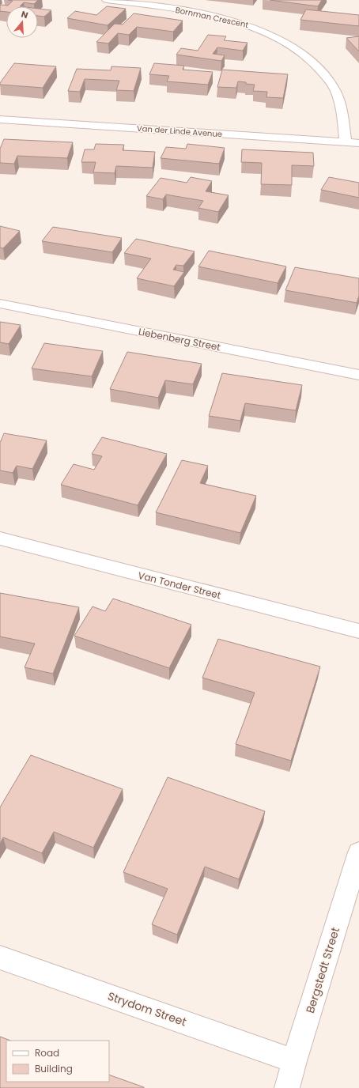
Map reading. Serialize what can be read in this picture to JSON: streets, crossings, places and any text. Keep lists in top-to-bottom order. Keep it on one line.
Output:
{"streets":{"street":["Bornman Crescent","Van der Linde Avenue","Liebenberg Street","Van Tonder Street","Bergstedt Street","Strydom Street"]},"crossings":[["Bornman Crescent","Van der Linde Avenue"],["Bergstedt Street","Strydom Street"]],"legend":["Road","Building"],"north":"top"}
